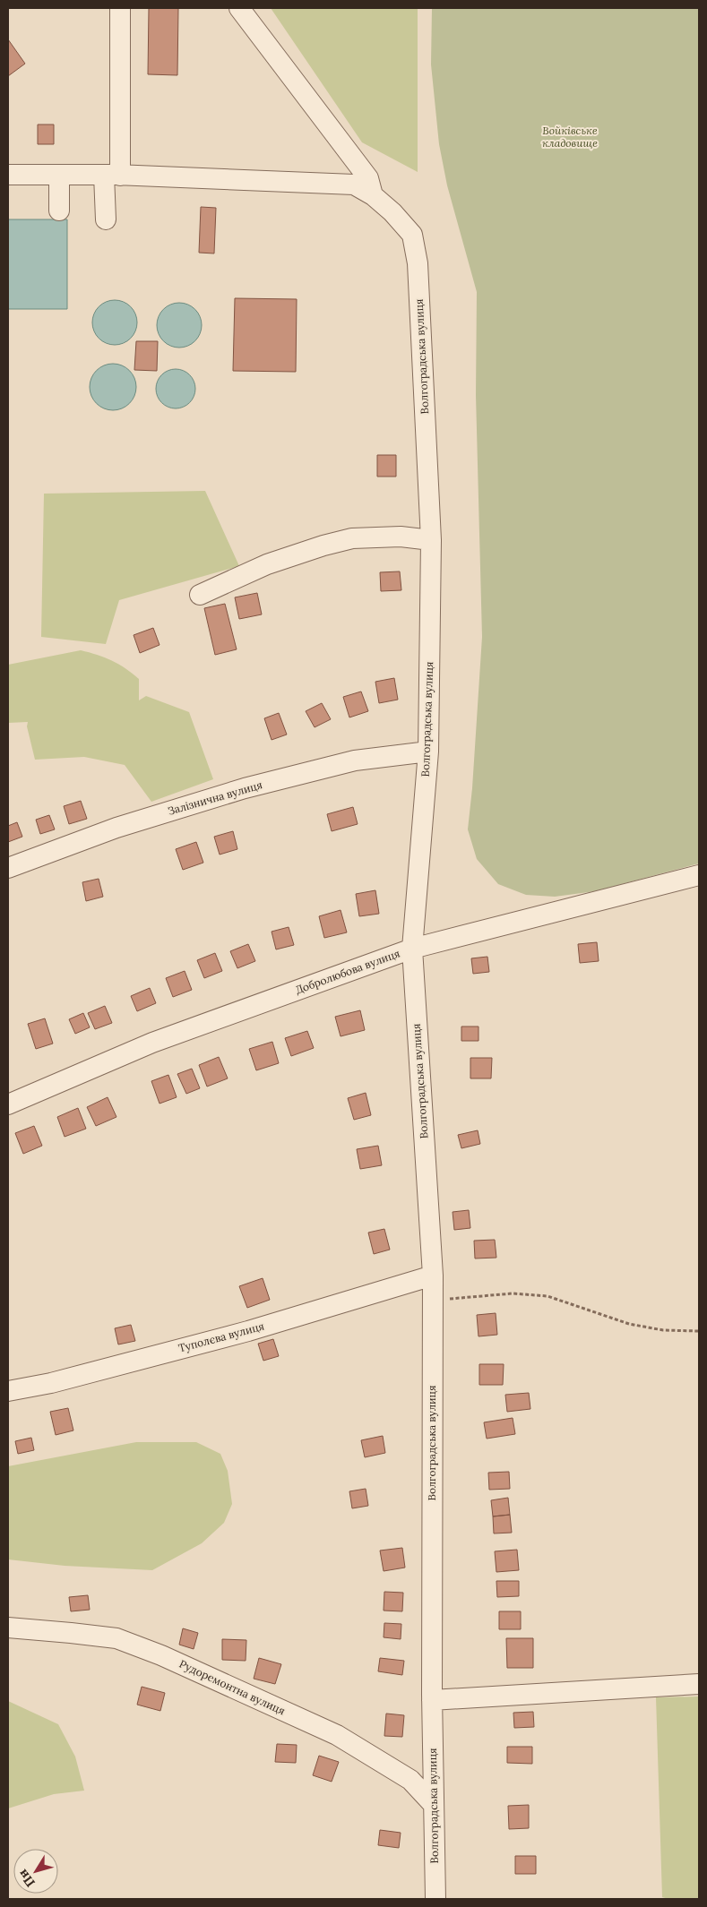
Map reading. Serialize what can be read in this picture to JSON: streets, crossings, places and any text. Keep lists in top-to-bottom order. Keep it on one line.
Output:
{"streets":{"street":["Волгоградська вулиця","Залізнична вулиця","Добролюбова вулиця","Туполєва вулиця","Рудоремонтна вулиця"]},"crossings":[["Волгоградська вулиця","Залізнична вулиця"],["Волгоградська вулиця","Добролюбова вулиця"],["Волгоградська вулиця","Туполєва вулиця"],["Волгоградська вулиця","Рудоремонтна вулиця"]],"parks":["Войківське кладовище"],"north":"bottom left"}
